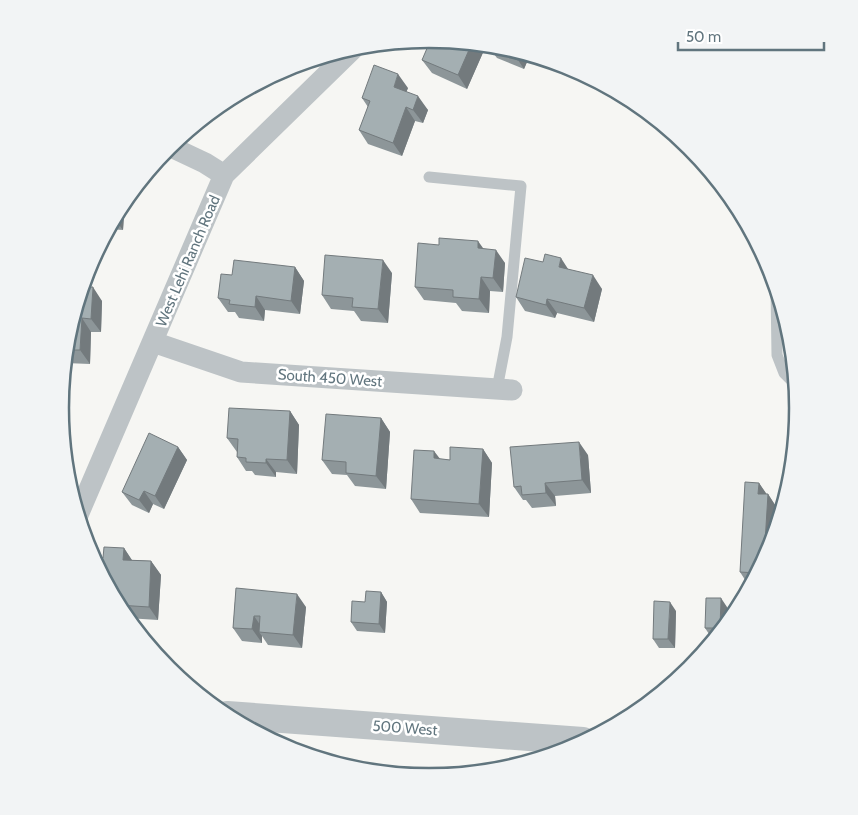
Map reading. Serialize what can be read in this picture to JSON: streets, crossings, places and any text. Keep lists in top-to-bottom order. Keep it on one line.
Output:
{"streets":{"street":["West Lehi Ranch Road","South 450 West","500 West"]},"crossings":[["West Lehi Ranch Road","South 450 West"]],"scale_bar":"50 m"}
